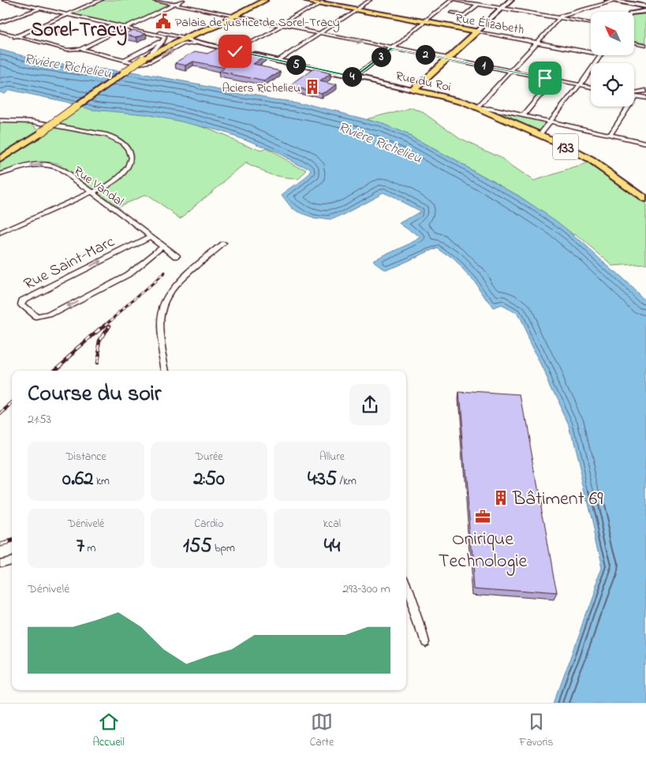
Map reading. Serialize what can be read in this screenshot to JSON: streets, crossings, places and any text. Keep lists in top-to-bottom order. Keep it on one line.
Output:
{"streets":{"main road":["Rue Élizabeth","Rue du Roi","133"],"street":["Rue Vandal","Rue Saint-Marc"]},"crossings":[["Rue du Roi","133"],["Rue Vandal","Rue Saint-Marc"]],"one_way":["Rue Vandal"],"districts":["Sorel-Tracy"],"water":["Rivière Richelieu"],"places":{"public building":["Palais de justice de Sorel-Tracy"],"building":["Aciers Richelieu","Bâtiment 69"],"office":["Onirique Technologie"]},"north":"top left","page":{"pins":["2","3","5","1","4"],"heading":["Course du soir","21:53"],"stats":[["Distance","0.62 km"],["Durée","2:50"],["Allure","4:35 /km"],["Dénivelé","7 m"],["Cardio","155 bpm"],["kcal","44"]],"chart":["Dénivelé","293–300 m"],"tabs":["Accueil","Carte","Favoris"]}}
